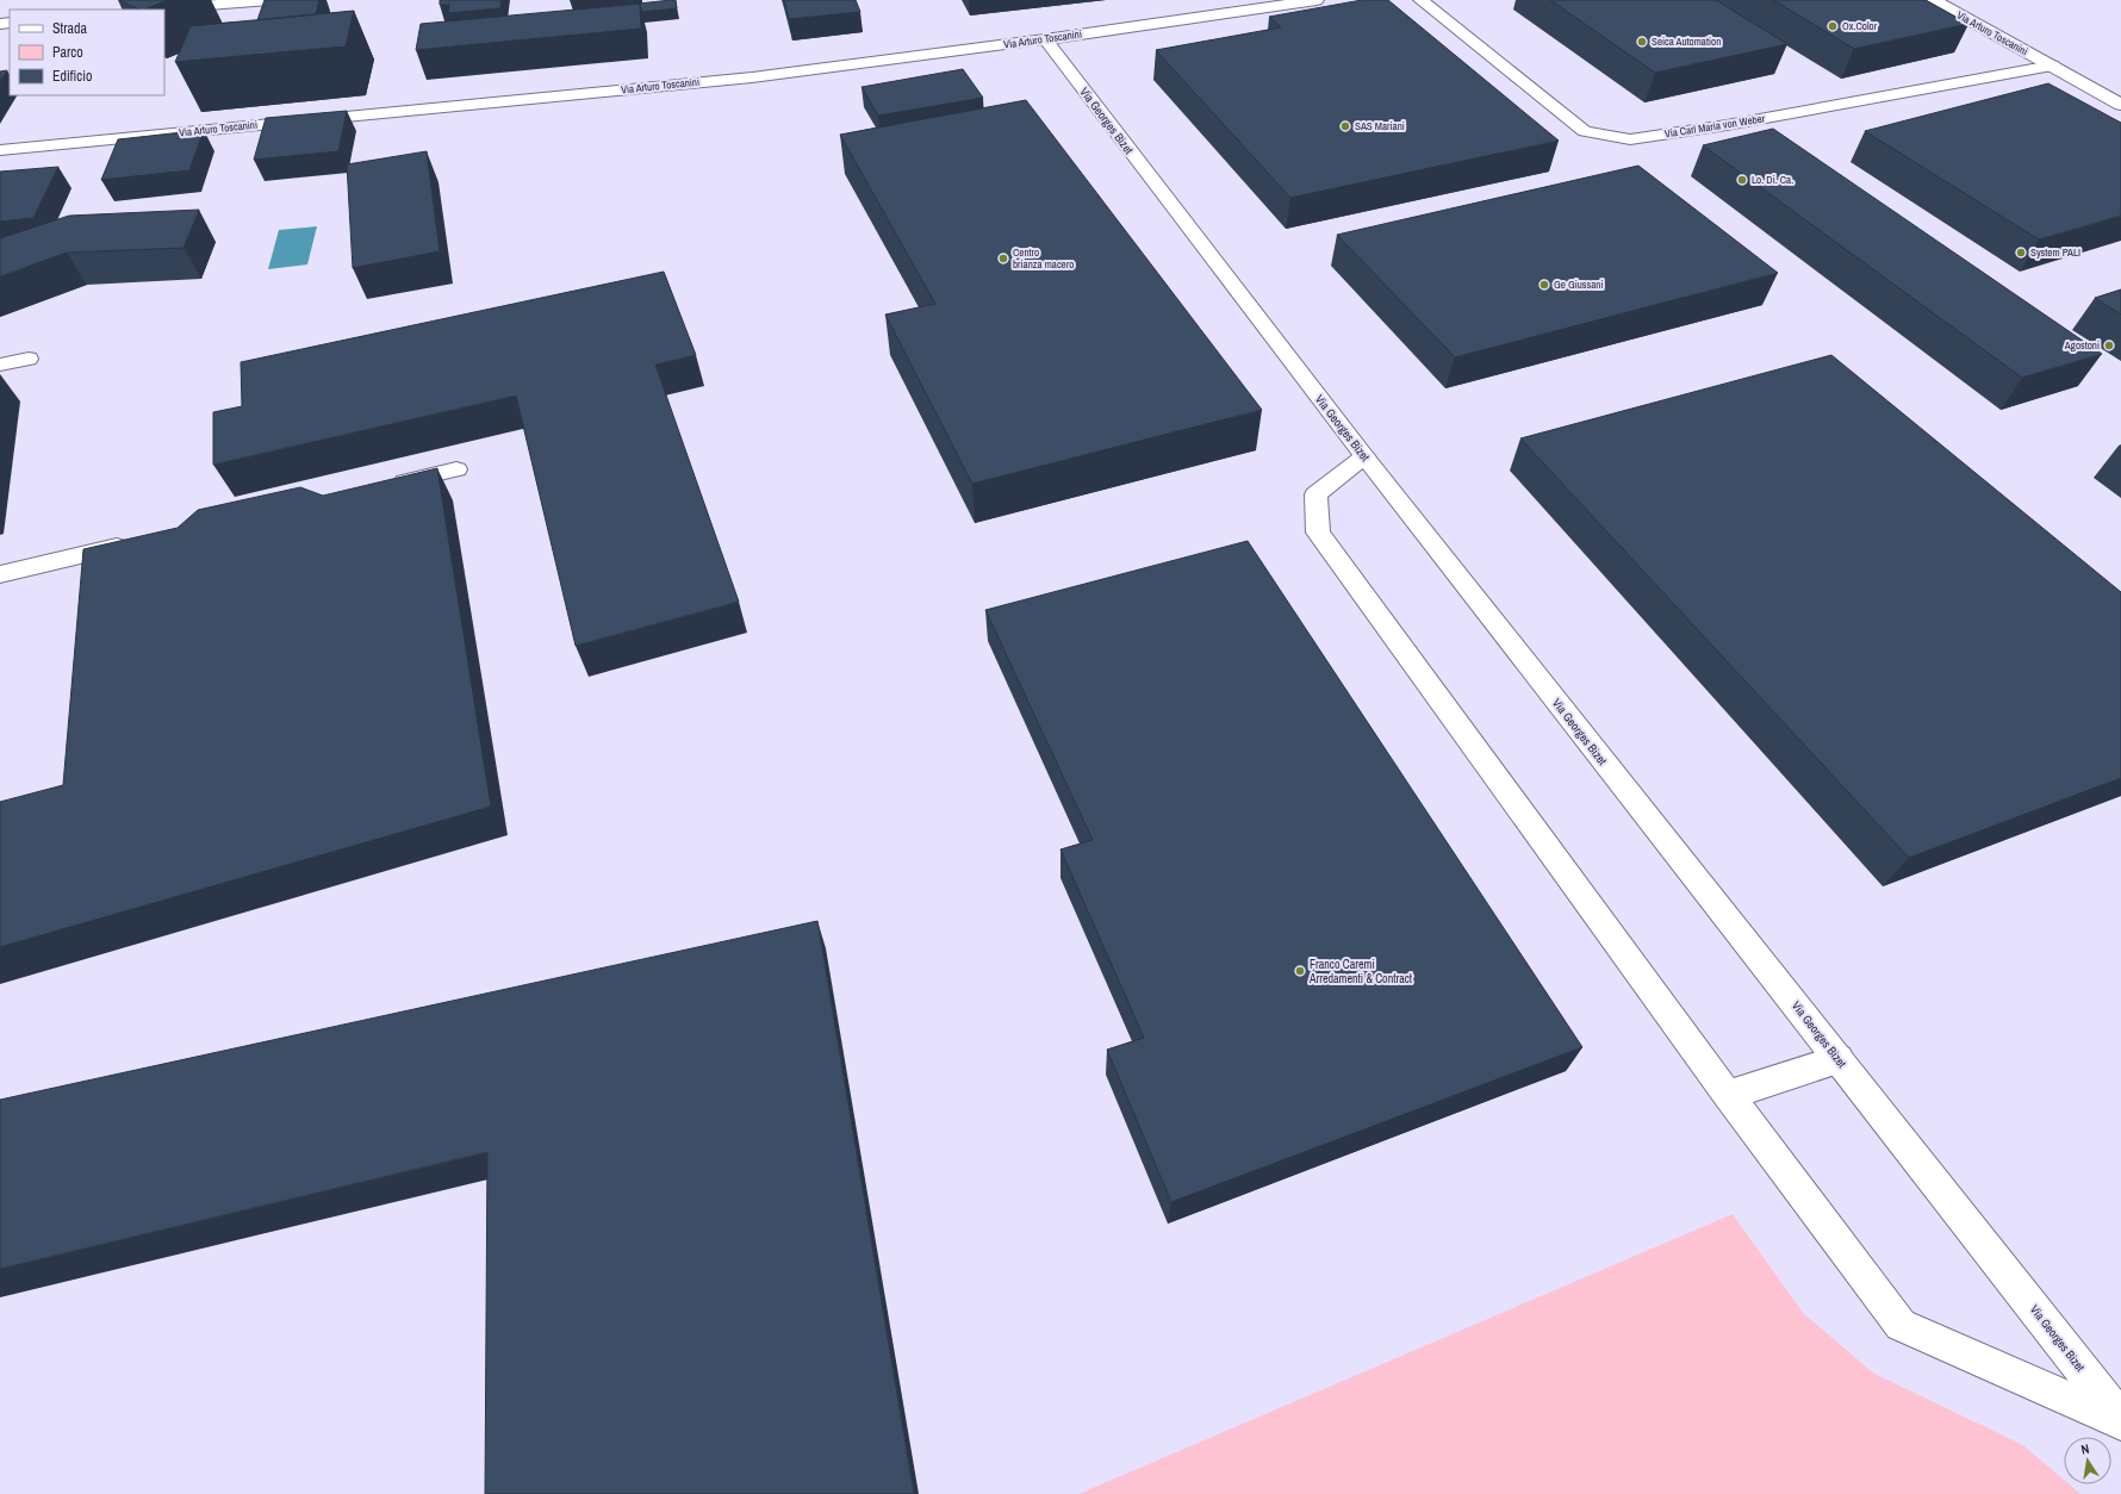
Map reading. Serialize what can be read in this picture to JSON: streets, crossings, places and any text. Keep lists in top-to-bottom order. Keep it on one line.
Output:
{"streets":{"street":["Via Arturo Toscanini","Via Georges Bizet","Via Carl Maria von Weber"]},"crossings":[["Via Arturo Toscanini","Via Georges Bizet"],["Via Arturo Toscanini","Via Carl Maria von Weber"]],"places":["Ox.Color","Seica Automation","SAS Mariani","Lo. Di. Ca.","System PALI","Centro brianza macero","Ge Giussani","Agostoni","Franco Caremi Arredamenti & Contract"],"legend":["Strada","Parco","Edificio"],"north":"top"}
